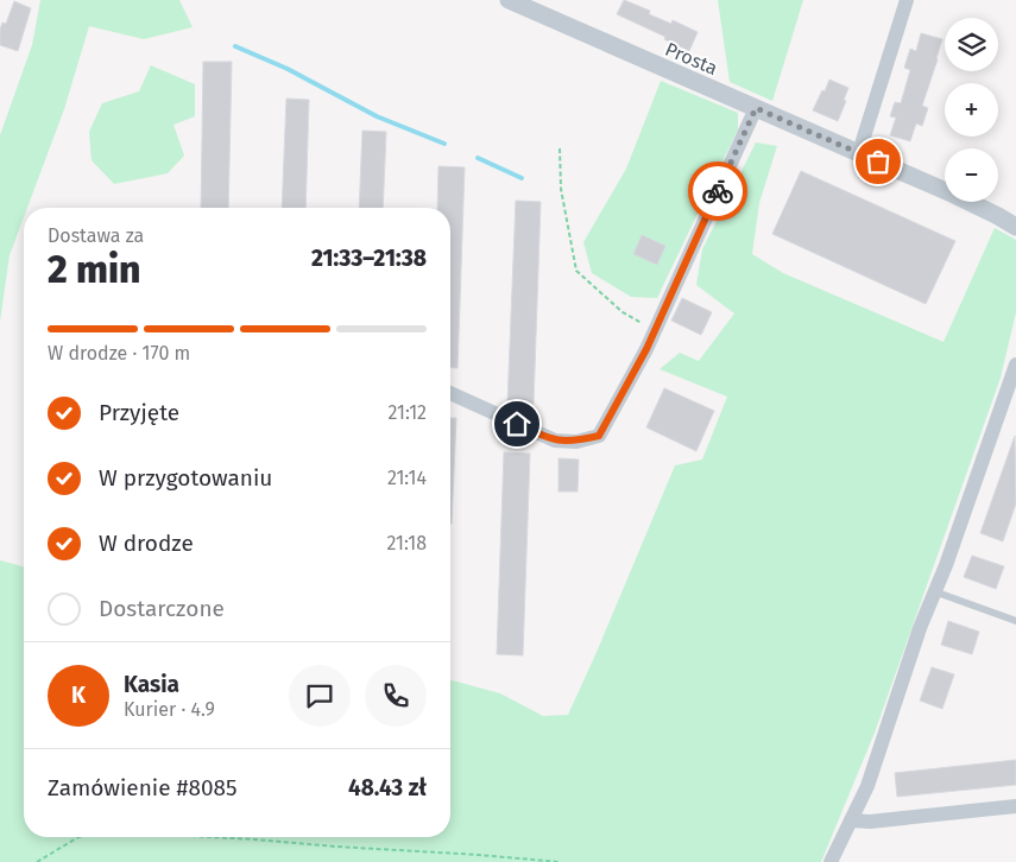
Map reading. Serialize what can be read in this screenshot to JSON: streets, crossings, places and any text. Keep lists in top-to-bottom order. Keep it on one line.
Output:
{"streets":{"street":["Prosta"]},"page":{"map_buttons":["+","−"],"heading":["2 min","Dostawa za","21:33–21:38"],"panel":["Kasia","Kurier · 4.9","Zamówienie #8085","48.43 zł"],"bar":"W drodze · 170 m","list":[["Przyjęte","21:12"],["W przygotowaniu","21:14"],["W drodze","21:18"],"Dostarczone"],"round":"K"}}
